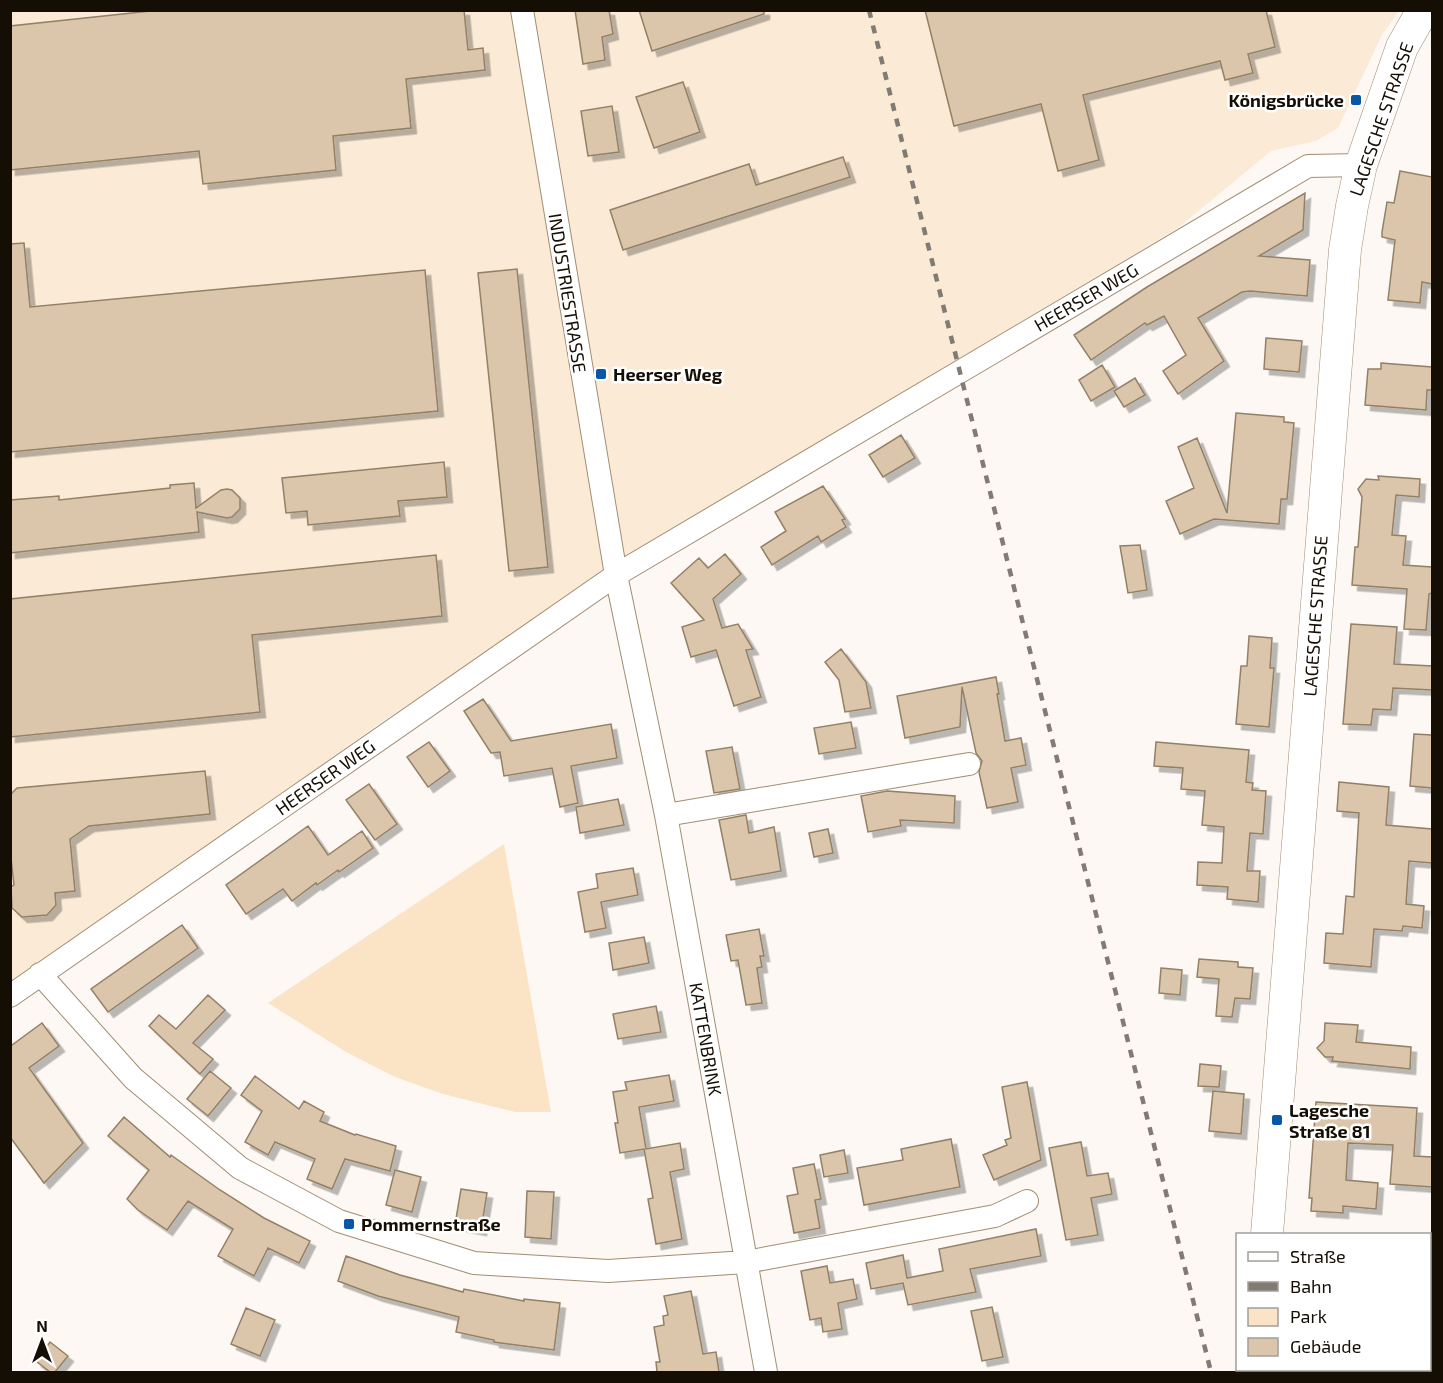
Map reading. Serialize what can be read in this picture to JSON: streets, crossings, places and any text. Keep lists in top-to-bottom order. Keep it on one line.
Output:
{"streets":{"street":["LAGESCHE STRASSE","INDUSTRIESTRASSE","HEERSER WEG","KATTENBRINK"]},"crossings":[["LAGESCHE STRASSE","HEERSER WEG"],["INDUSTRIESTRASSE","HEERSER WEG"],["INDUSTRIESTRASSE","KATTENBRINK"],["HEERSER WEG","KATTENBRINK"]],"places":{"transit":["Königsbrücke","Heerser Weg","Lagesche Straße 81","Pommernstraße"]},"legend":["Straße","Bahn","Park","Gebäude"],"north":"top"}
